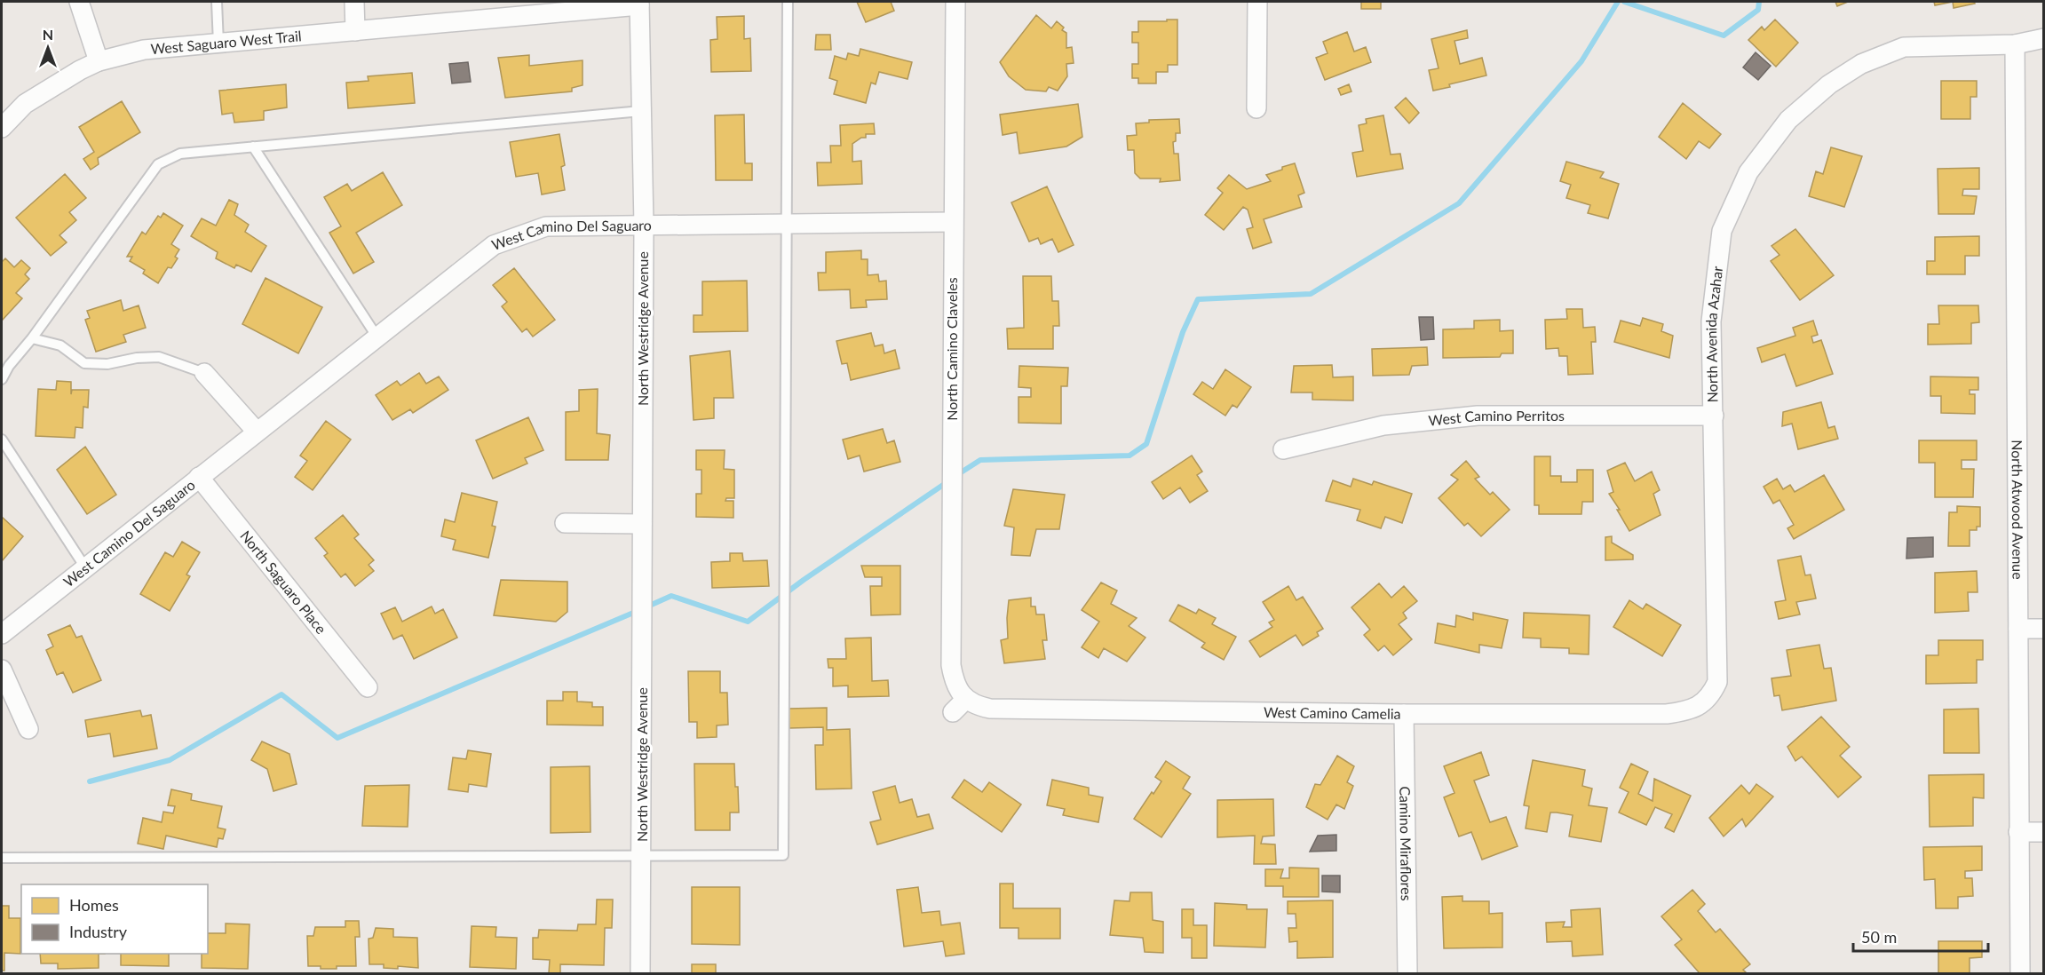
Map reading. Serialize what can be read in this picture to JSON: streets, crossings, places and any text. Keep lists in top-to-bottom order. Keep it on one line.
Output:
{"streets":{"street":["West Saguaro West Trail","West Camino Del Saguaro","North Westridge Avenue","North Avenida Azahar","North Camino Claveles","West Camino Perritos","North Atwood Avenue","North Saguaro Place","West Camino Camelia","Camino Miraflores"]},"crossings":[["West Saguaro West Trail","North Westridge Avenue"],["West Camino Del Saguaro","North Westridge Avenue"],["West Camino Del Saguaro","North Camino Claveles"],["West Camino Del Saguaro","North Saguaro Place"],["North Avenida Azahar","West Camino Perritos"],["North Avenida Azahar","North Atwood Avenue"],["North Avenida Azahar","West Camino Camelia"],["North Camino Claveles","West Camino Camelia"],["West Camino Camelia","Camino Miraflores"]],"legend":["Homes","Industry"],"scale_bar":"50 m","north":"top"}
